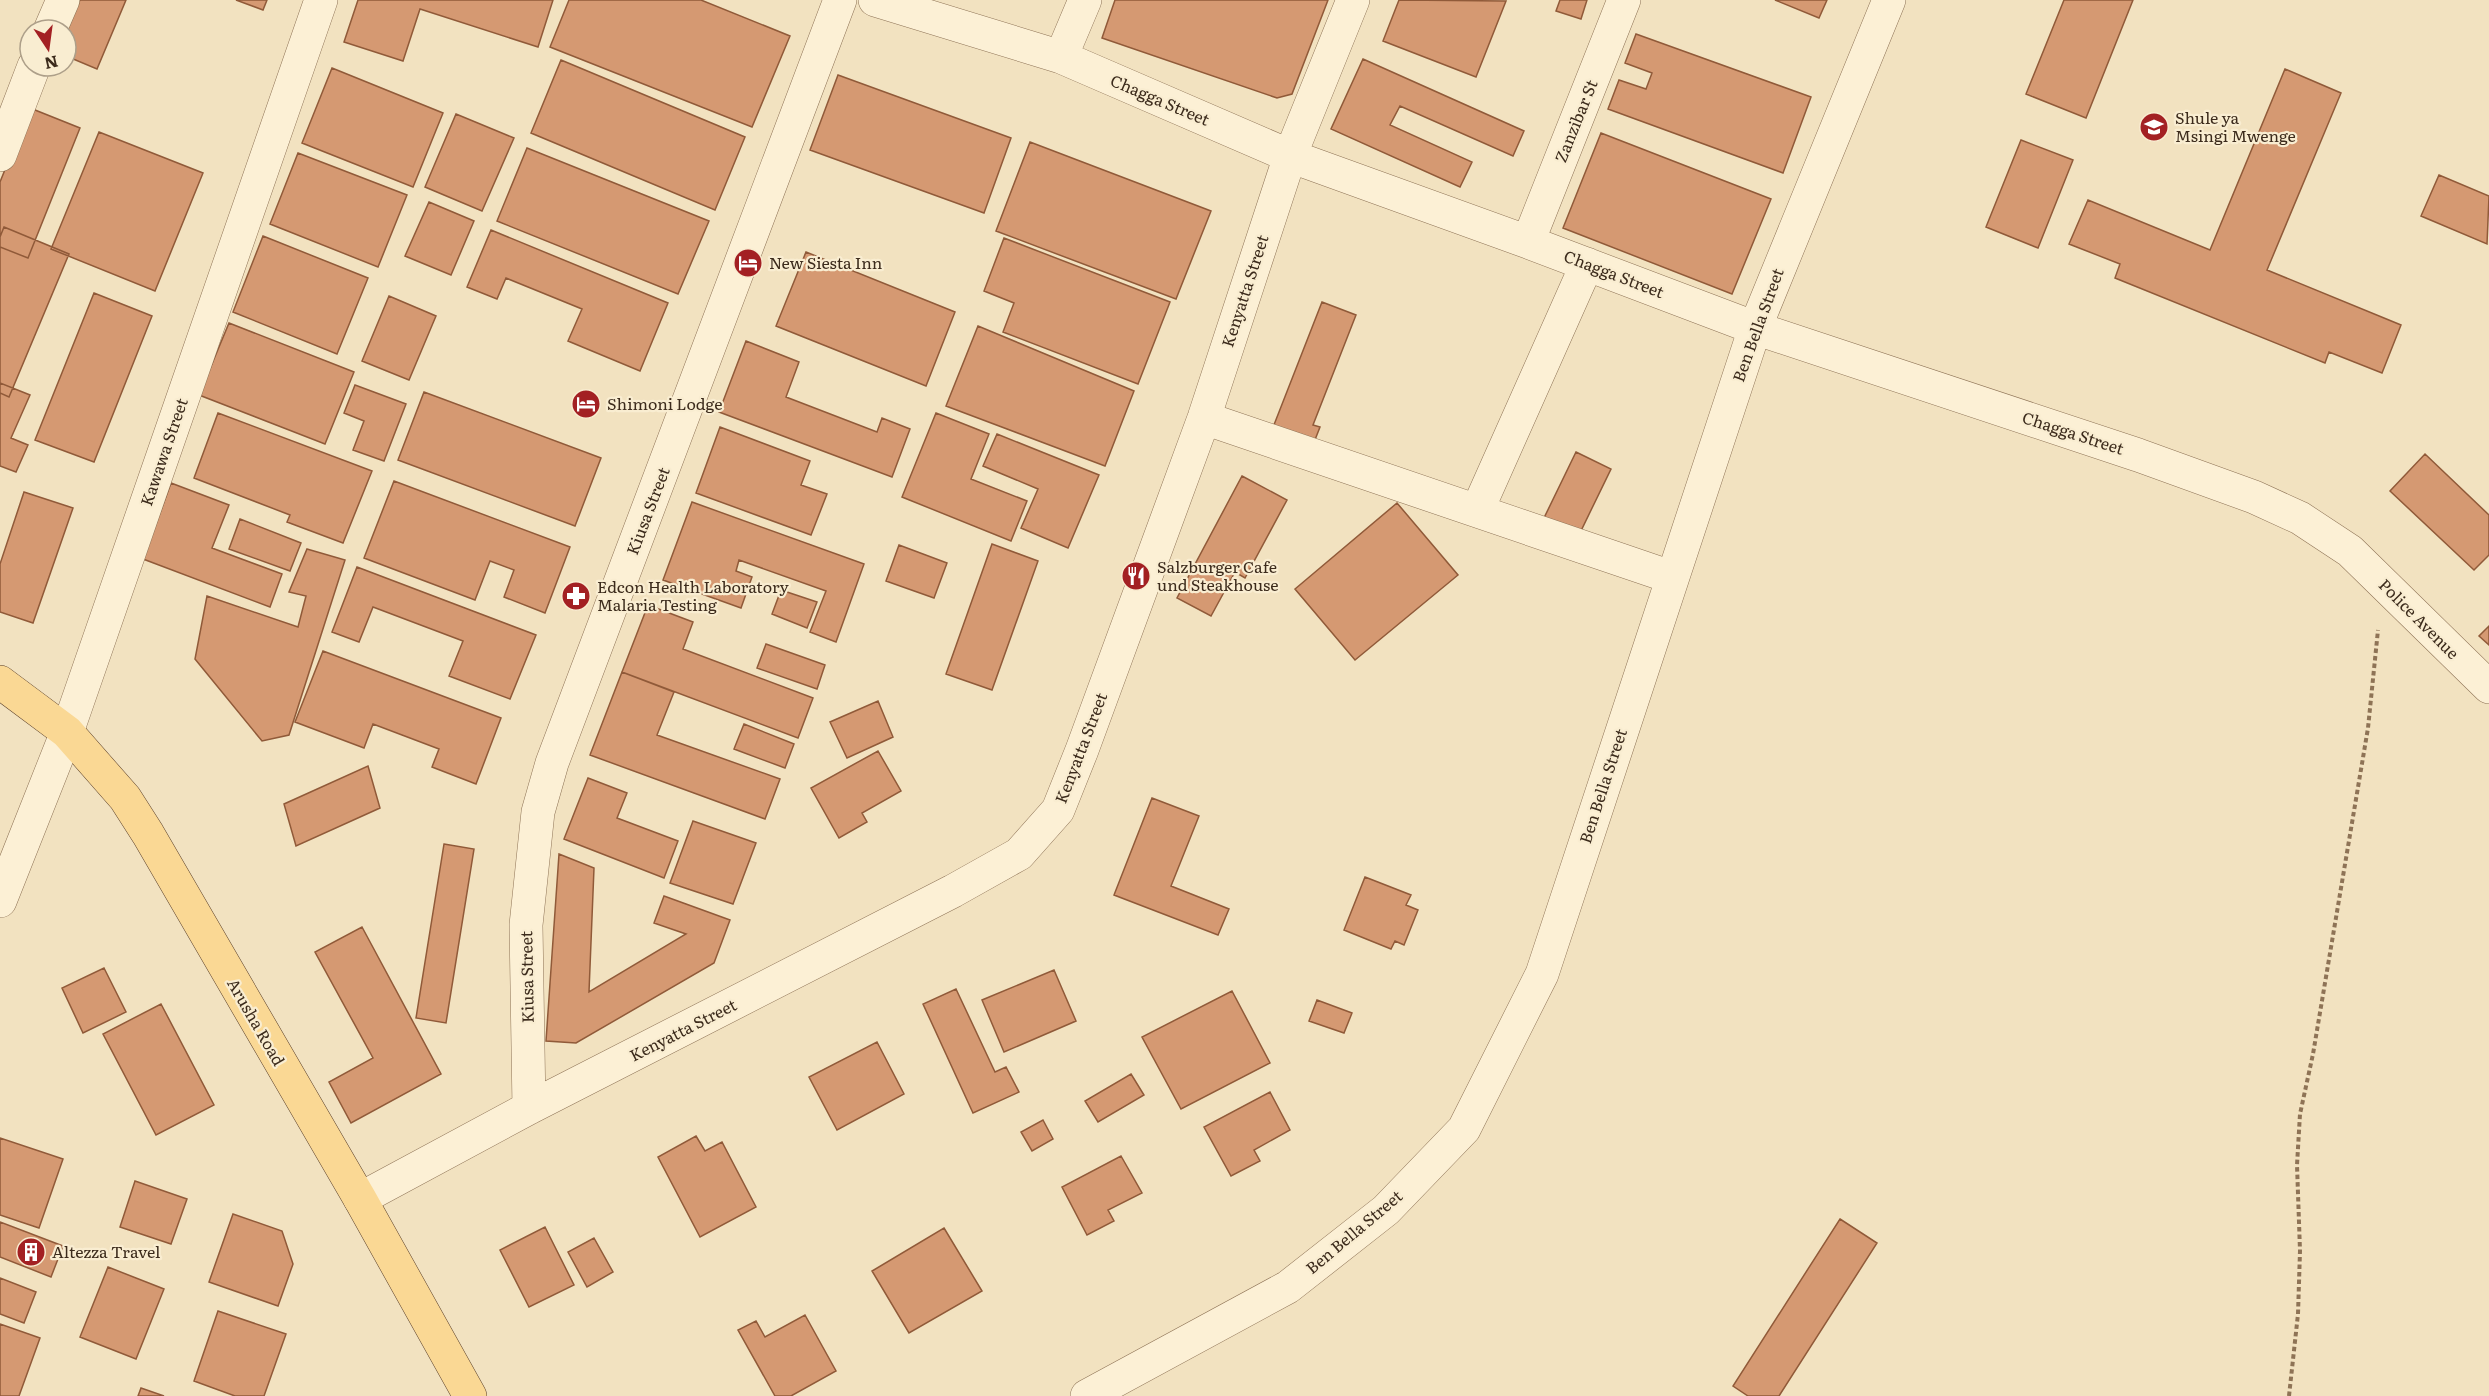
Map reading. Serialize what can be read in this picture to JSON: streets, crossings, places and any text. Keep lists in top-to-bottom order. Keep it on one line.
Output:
{"streets":{"main road":["Arusha Road"],"street":["Chagga Street","Zanzibar St","Kenyatta Street","Ben Bella Street","Kawawa Street","Kiusa Street","Police Avenue"]},"crossings":[["Chagga Street","Zanzibar St"],["Chagga Street","Kenyatta Street"],["Chagga Street","Ben Bella Street"],["Chagga Street","Police Avenue"],["Kenyatta Street","Kiusa Street"],["Kenyatta Street","Arusha Road"],["Kawawa Street","Arusha Road"]],"places":{"school or university":["Shule ya Msingi Mwenge"],"hotel":["New Siesta Inn","Shimoni Lodge"],"restaurant":["Salzburger Cafe und Steakhouse"],"pharmacy":["Edcon Health Laboratory Malaria Testing"],"building":["Altezza Travel"]},"north":"bottom"}
